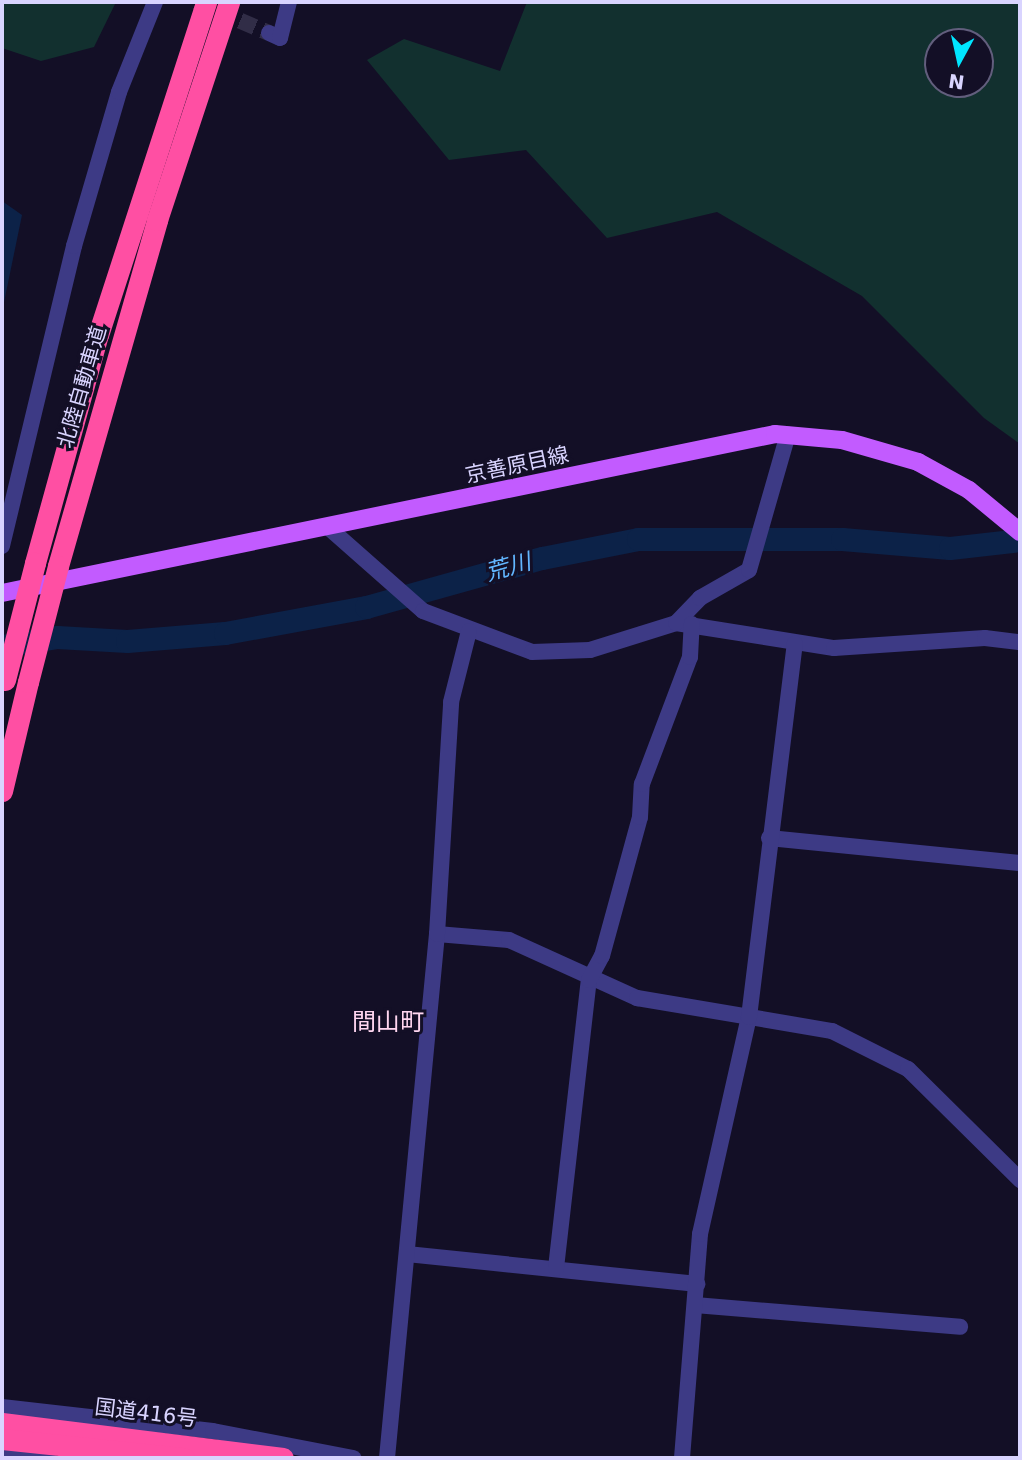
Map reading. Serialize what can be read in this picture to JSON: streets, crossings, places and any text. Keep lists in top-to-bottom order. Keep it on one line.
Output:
{"streets":{"highway":["北陸自動車道","国道416号"],"main road":["京善原目線"]},"districts":["間山町"],"water":["荒川"],"north":"bottom"}
